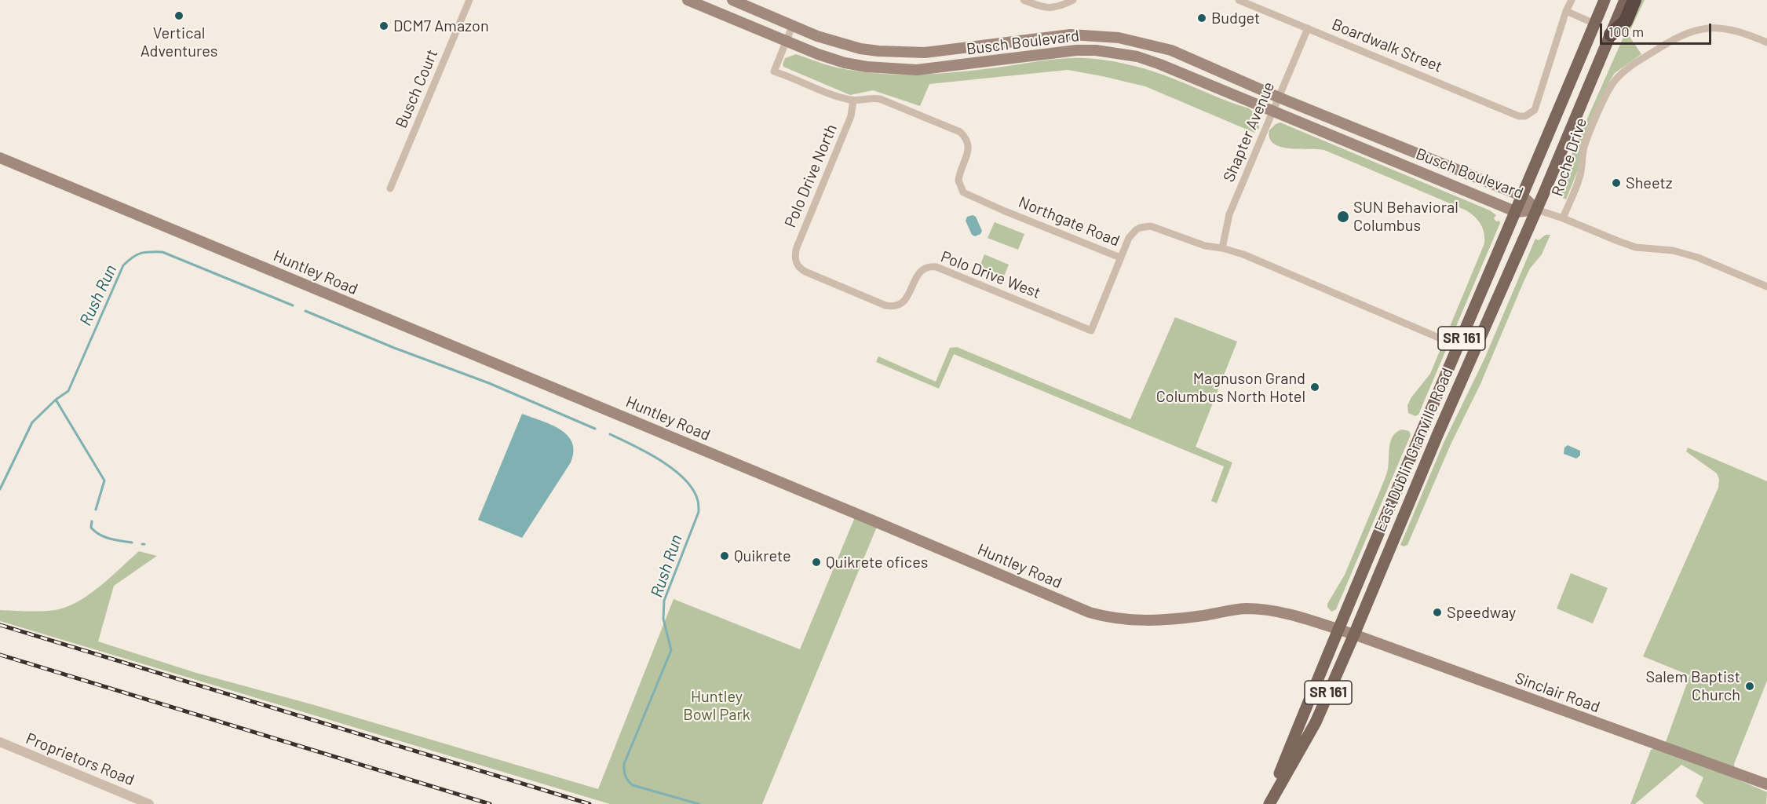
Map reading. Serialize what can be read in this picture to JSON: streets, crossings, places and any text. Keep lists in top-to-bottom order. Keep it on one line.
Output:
{"streets":{"main road":["Busch Boulevard","Huntley Road","SR 161","East Dublin Granville Road","Sinclair Road"],"street":["Boardwalk Street","Busch Court","Shapter Avenue","Roche Drive","Polo Drive North","Northgate Road","Polo Drive West","Proprietors Road"]},"crossings":[["Busch Boulevard","Shapter Avenue"],["Busch Boulevard","Northgate Road"],["Busch Boulevard","East Dublin Granville Road"],["Boardwalk Street","Shapter Avenue"],["Shapter Avenue","Northgate Road"],["Polo Drive North","Northgate Road"],["Polo Drive North","Polo Drive West"],["Northgate Road","Polo Drive West"],["Huntley Road","East Dublin Granville Road"],["Huntley Road","Sinclair Road"],["East Dublin Granville Road","Sinclair Road"]],"water":["Rush Run"],"parks":["Huntley Bowl Park"],"places":["Vertical Adventures","Budget","DCM7 Amazon","Sheetz","SUN Behavioral Columbus","Magnuson Grand Columbus North Hotel","Quikrete","Quikrete ofices","Speedway","Salem Baptist Church"],"scale_bar":"100 m"}
